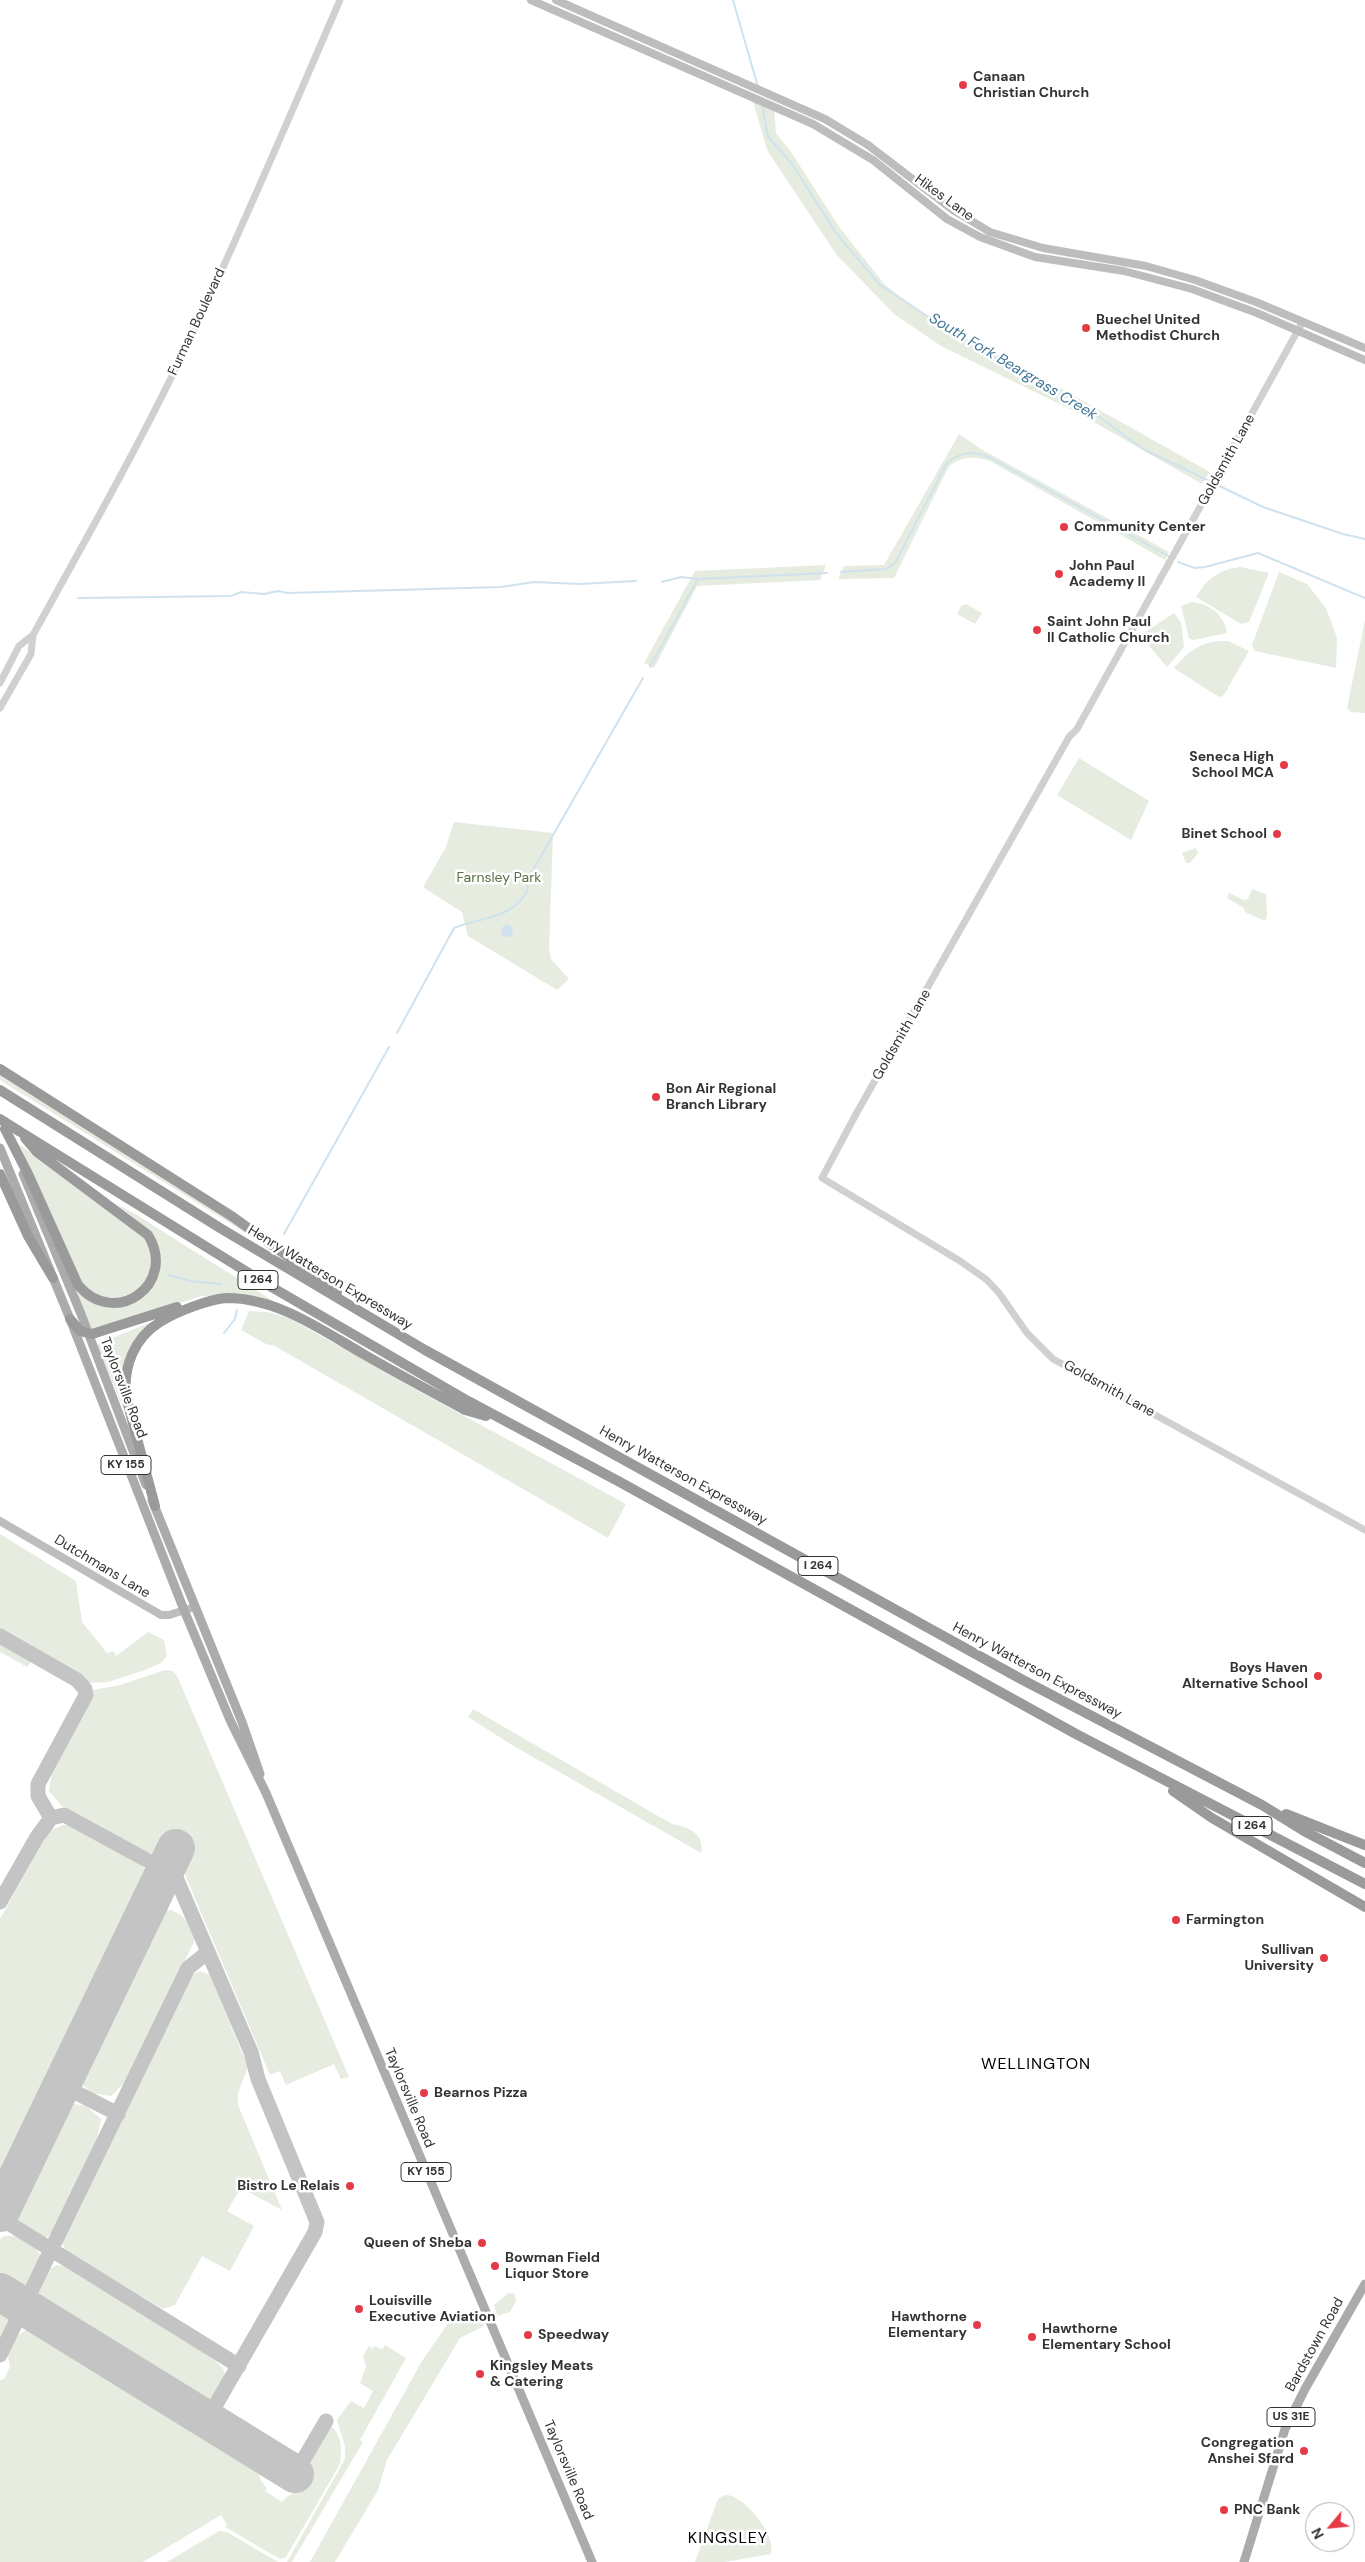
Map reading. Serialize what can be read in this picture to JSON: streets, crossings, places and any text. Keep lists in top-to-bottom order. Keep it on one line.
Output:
{"streets":{"highway":["Henry Watterson Expressway","I 264"],"main road":["Hikes Lane","Taylorsville Road","KY 155","Dutchmans Lane","Bardstown Road","US 31E"],"street":["Furman Boulevard","Goldsmith Lane"]},"crossings":[["Hikes Lane","Goldsmith Lane"],["I 264","Taylorsville Road"],["Taylorsville Road","Dutchmans Lane"]],"districts":["WELLINGTON","KINGSLEY"],"water":["South Fork Beargrass Creek"],"parks":["Farnsley Park"],"places":["Canaan Christian Church","Buechel United Methodist Church","Community Center","John Paul Academy II","Saint John Paul II Catholic Church","Seneca High School MCA","Binet School","Bon Air Regional Branch Library","Boys Haven Alternative School","Farmington","Sullivan University","Bearnos Pizza","Bistro Le Relais","Queen of Sheba","Bowman Field Liquor Store","Louisville Executive Aviation","Hawthorne Elementary","Speedway","Hawthorne Elementary School","Kingsley Meats & Catering","Congregation Anshei Sfard","PNC Bank"],"north":"bottom left"}
